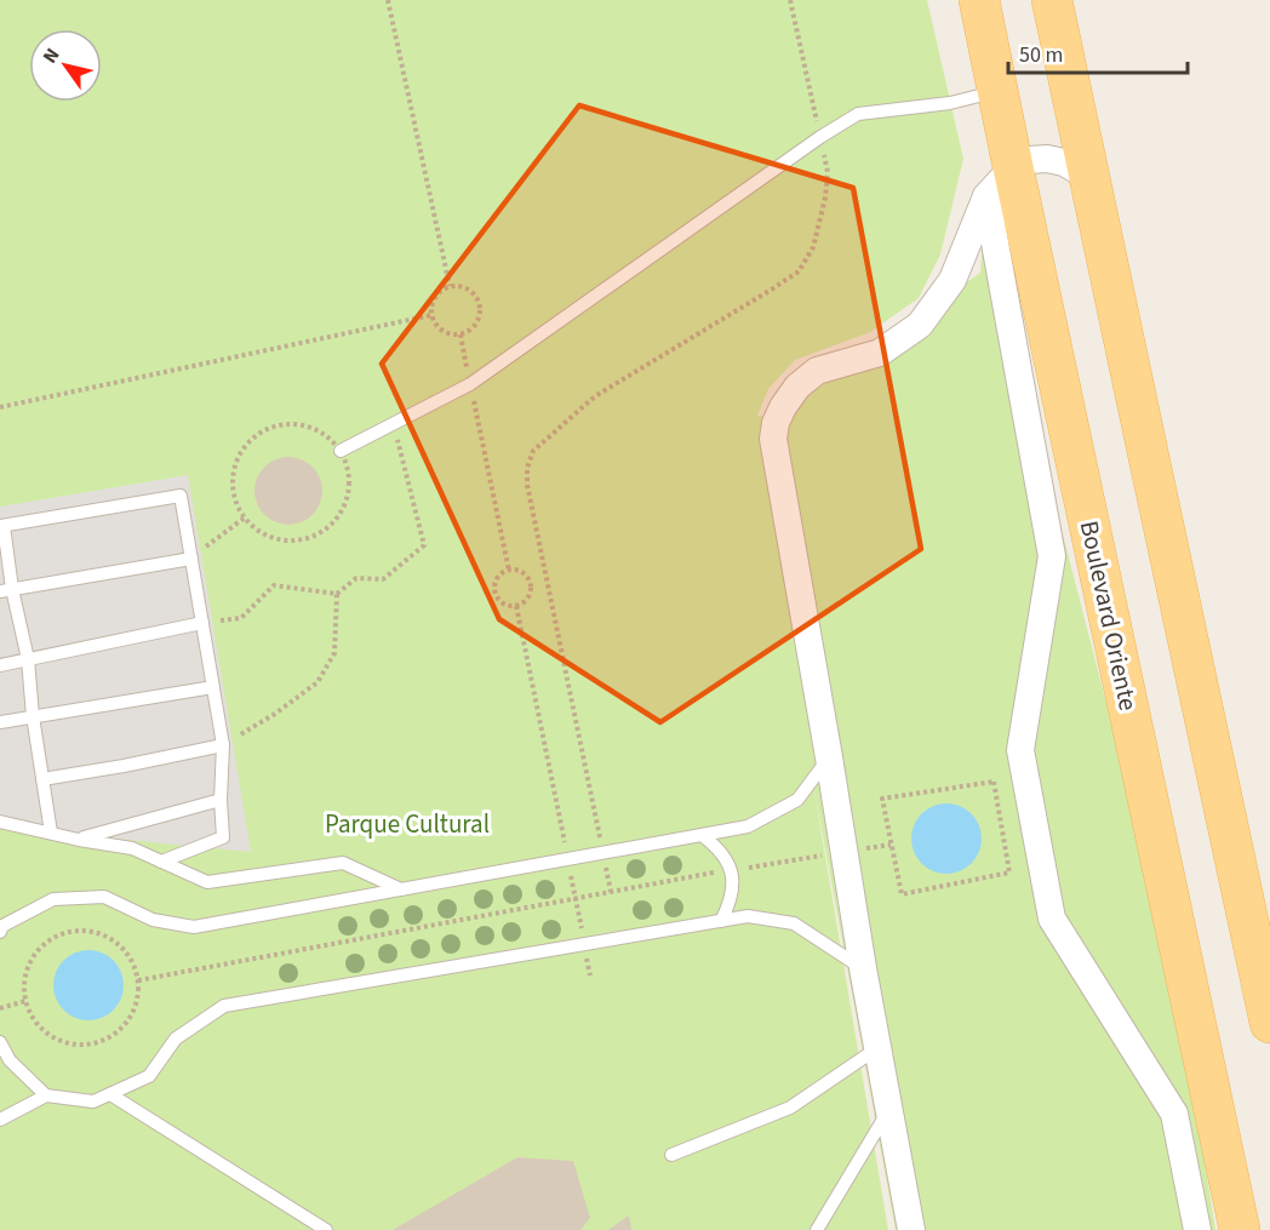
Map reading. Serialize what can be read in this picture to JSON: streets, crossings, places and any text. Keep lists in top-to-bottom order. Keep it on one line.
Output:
{"streets":{"main road":["Boulevard Oriente"]},"parks":["Parque Cultural"],"scale_bar":"50 m","north":"top left"}
